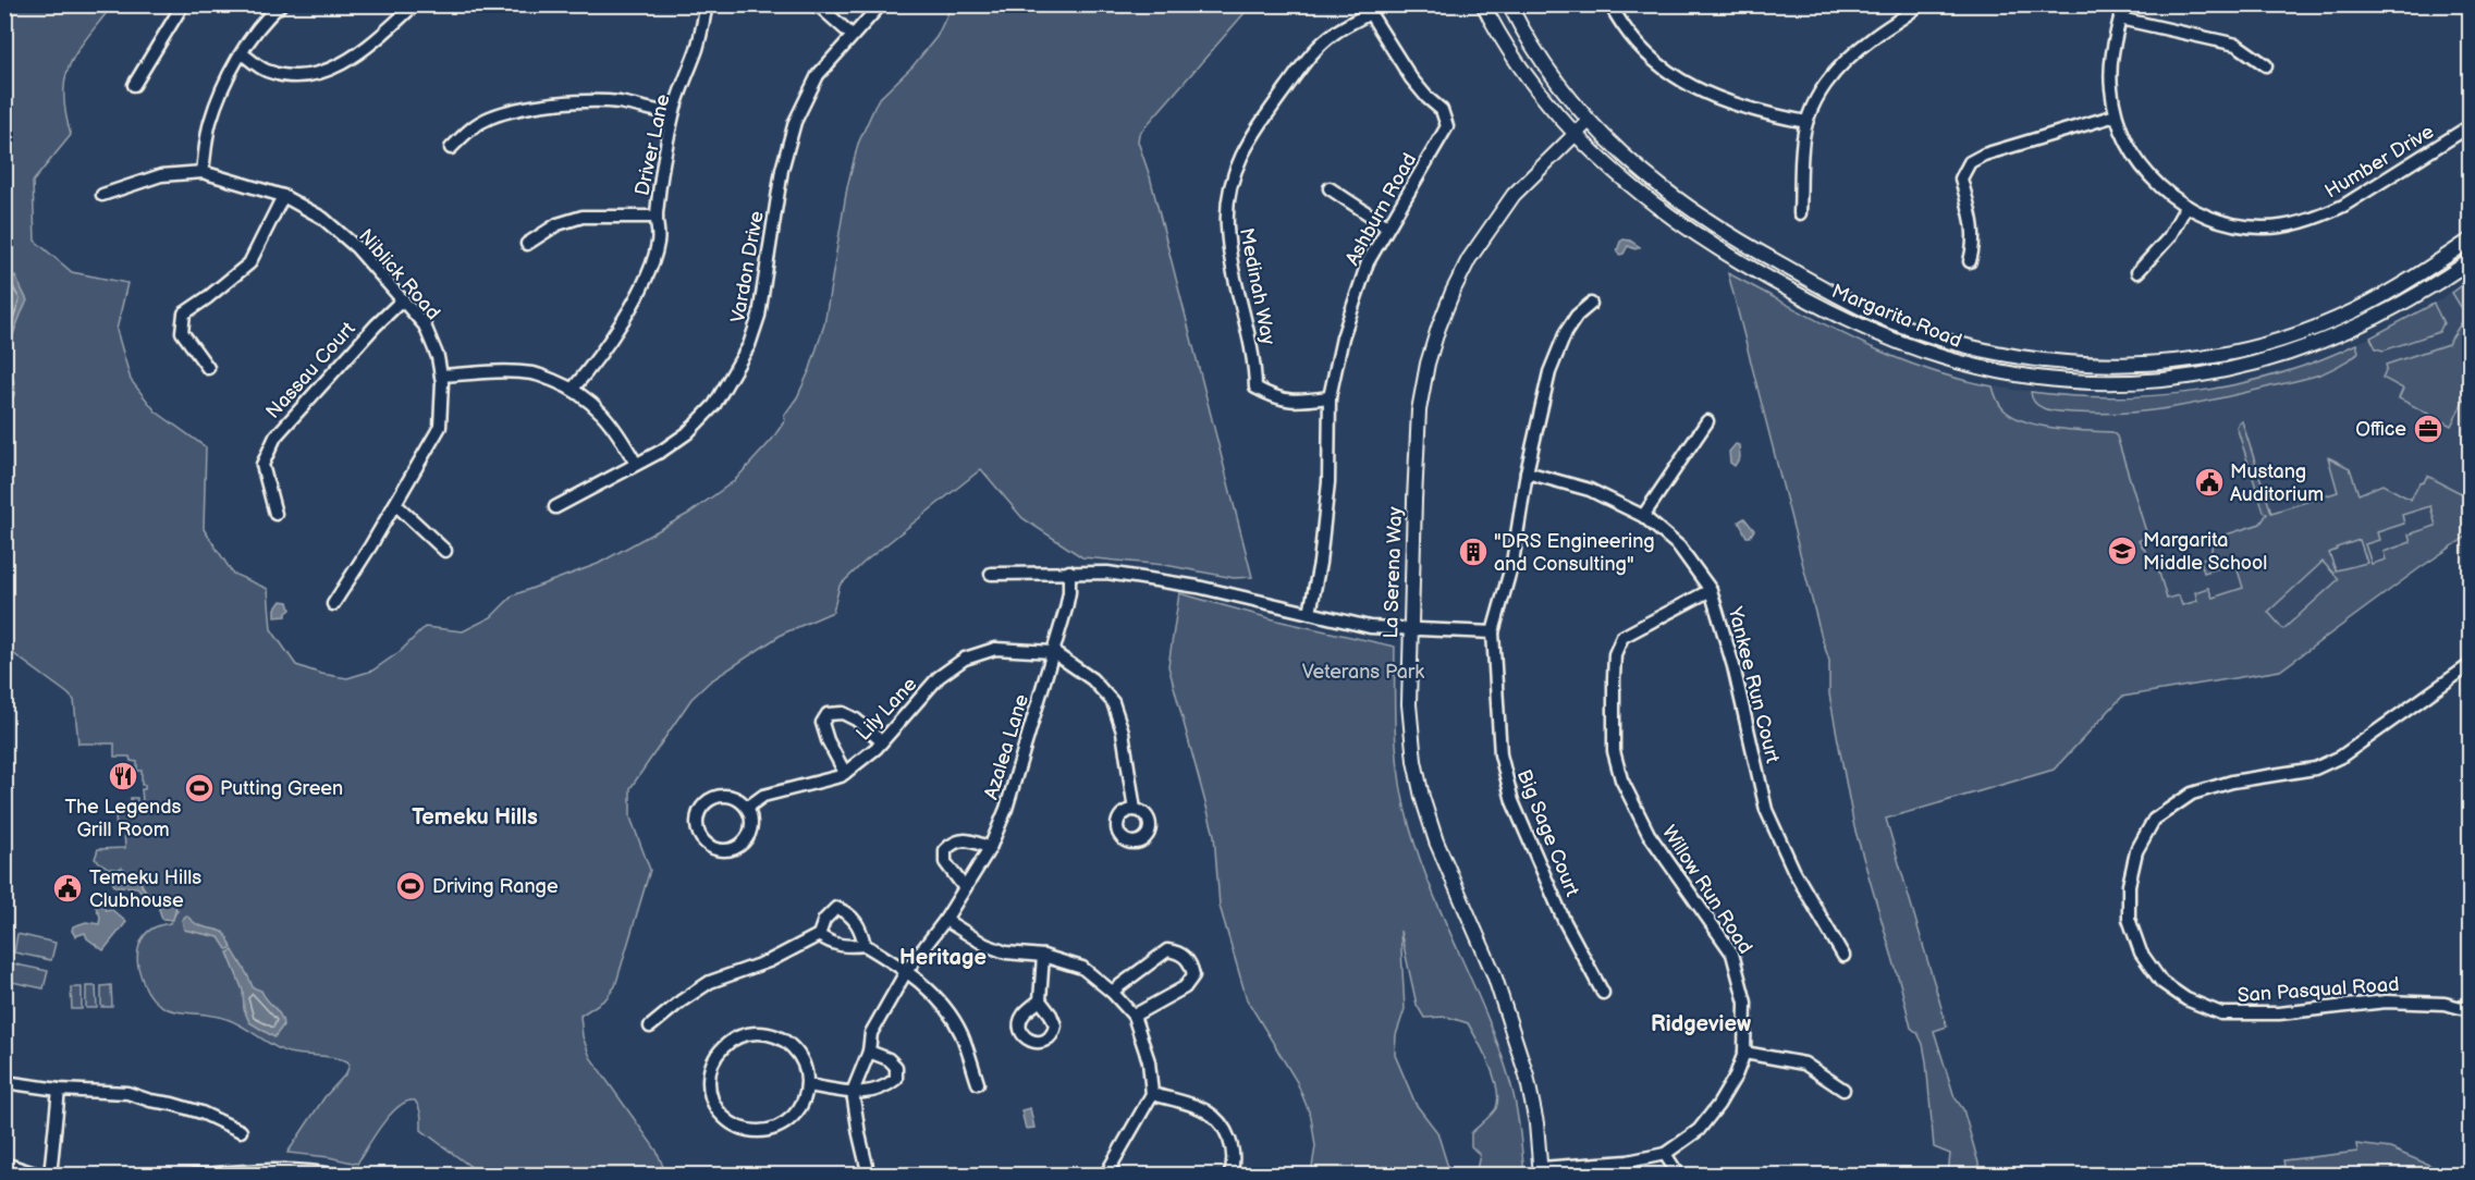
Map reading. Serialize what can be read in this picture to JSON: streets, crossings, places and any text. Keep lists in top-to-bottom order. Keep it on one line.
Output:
{"streets":{"main road":["Margarita Road","La Serena Way"],"street":["Driver Lane","Humber Drive","Ashburn Road","Vardon Drive","Niblick Road","Medinah Way","Nassau Court","Yankee Run Court","Lily Lane","Azalea Lane","Big Sage Court","Willow Run Road","San Pasqual Road"]},"crossings":[["Ashburn Road","Medinah Way"],["Niblick Road","Nassau Court"],["Margarita Road","La Serena Way"],["La Serena Way","Willow Run Road"],["Yankee Run Court","Big Sage Court"],["Yankee Run Court","Willow Run Road"],["Lily Lane","Azalea Lane"]],"districts":["Temeku Hills","Heritage","Ridgeview"],"parks":["Veterans Park"],"places":{"office":["Office"],"public building":["Mustang Auditorium","Temeku Hills Clubhouse"],"school or university":["Margarita Middle School"],"building":["\"DRS Engineering and Consulting\""],"restaurant":["The Legends Grill Room"],"sports":["Putting Green","Driving Range"]}}
